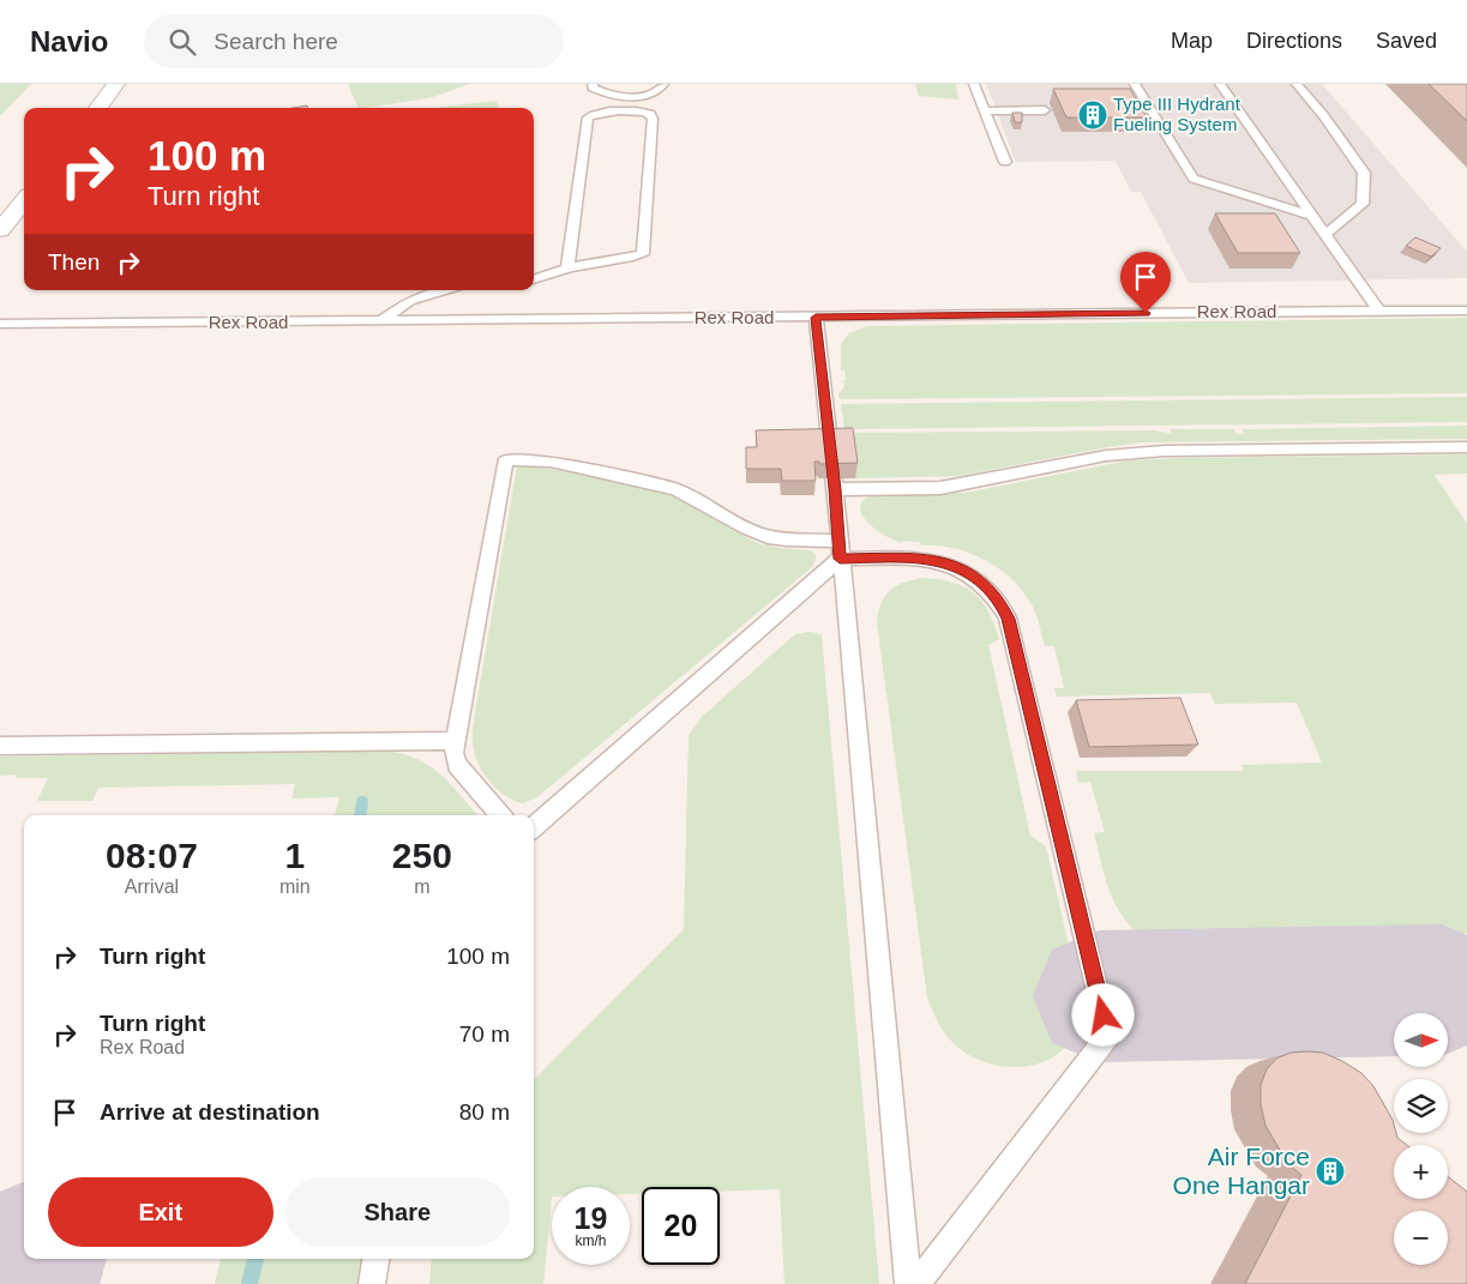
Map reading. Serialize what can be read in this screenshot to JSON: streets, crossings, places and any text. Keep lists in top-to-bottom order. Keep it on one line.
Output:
{"streets":{"lane":["Rex Road"]},"places":{"building":["Type III Hydrant Fueling System","Air Force One Hangar"]},"north":"right","page":{"header":"Navio","search":"Search here","nav":["Map","Directions","Saved"],"turn":["100 m","Turn right"],"then":"Then","eta":["08:07","Arrival","1","min","250","m"],"list":[{"name":"Turn right","value":"100 m"},{"name":"Turn right","note":"Rex Road","value":"70 m"},{"name":"Arrive at destination","value":"80 m"}],"map_buttons":["+","−"],"buttons":["Exit","Share"],"speed":"19 km/h","limit":"20"}}
